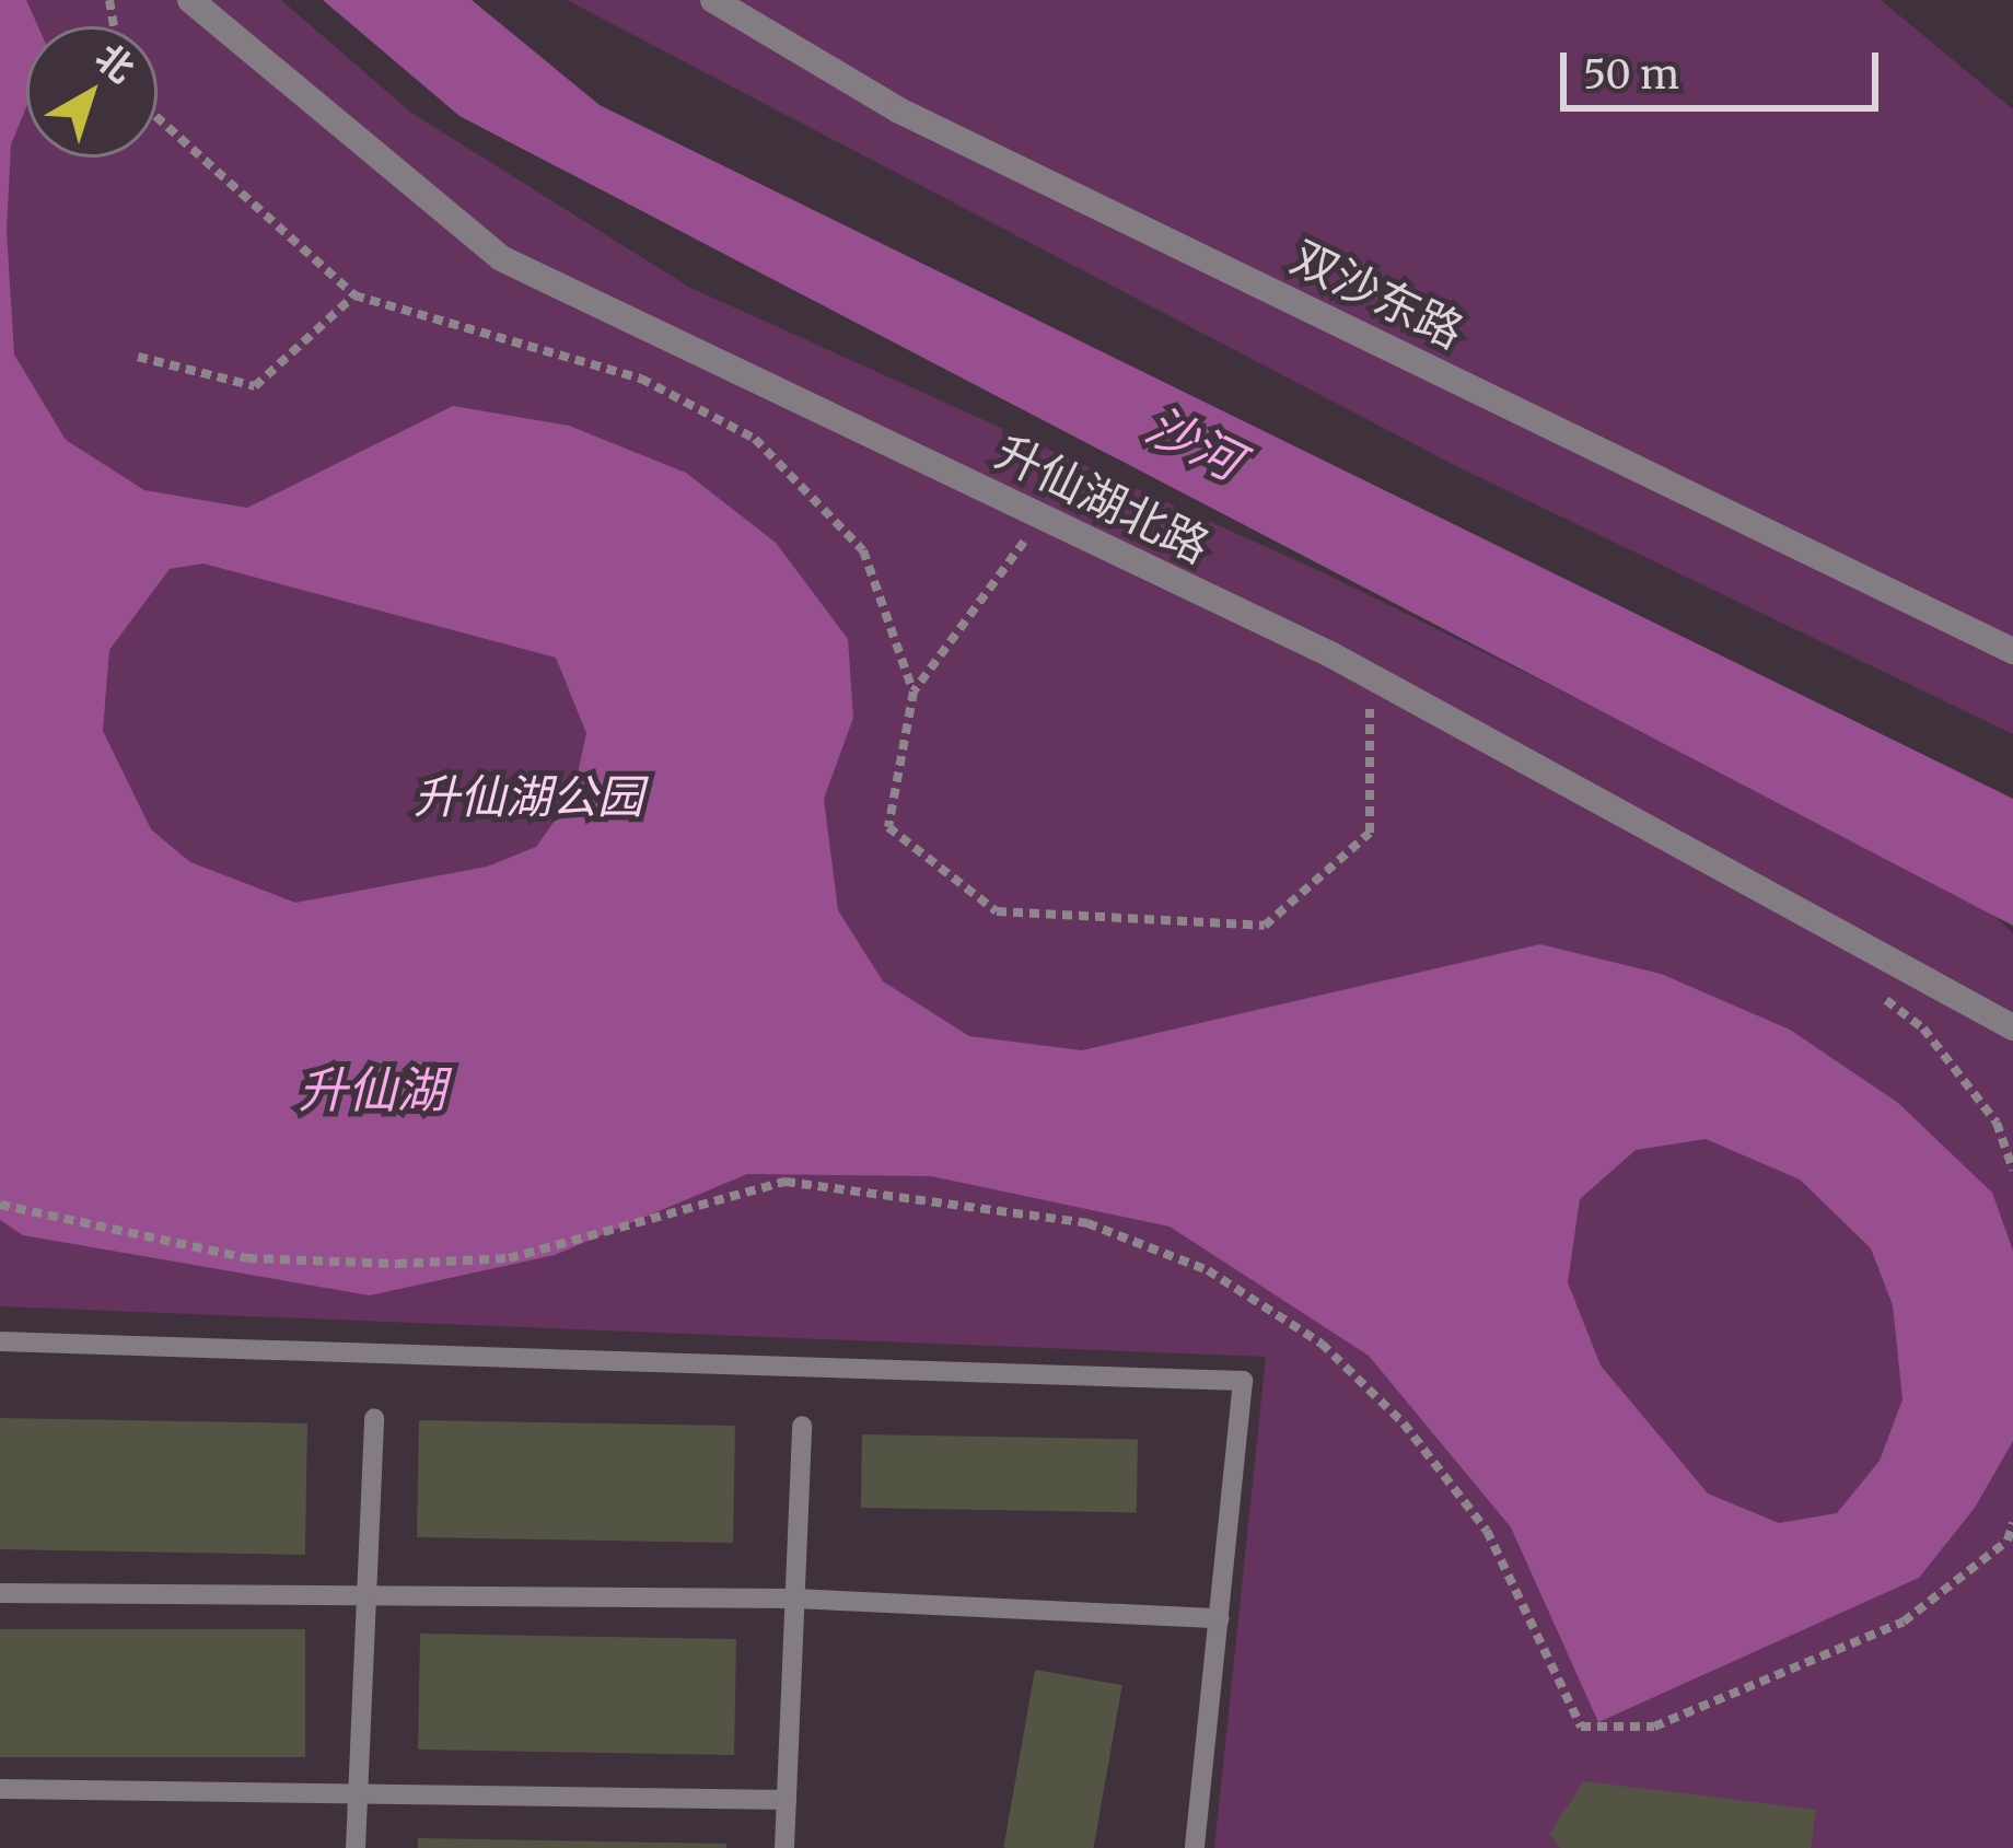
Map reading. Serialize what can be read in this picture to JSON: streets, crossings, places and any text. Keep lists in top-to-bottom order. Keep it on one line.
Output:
{"streets":{"street":["双沙东路","升仙湖北路"]},"water":["沙河","升仙湖"],"parks":["升仙湖公园"],"scale_bar":"50 m","north":"top right"}
